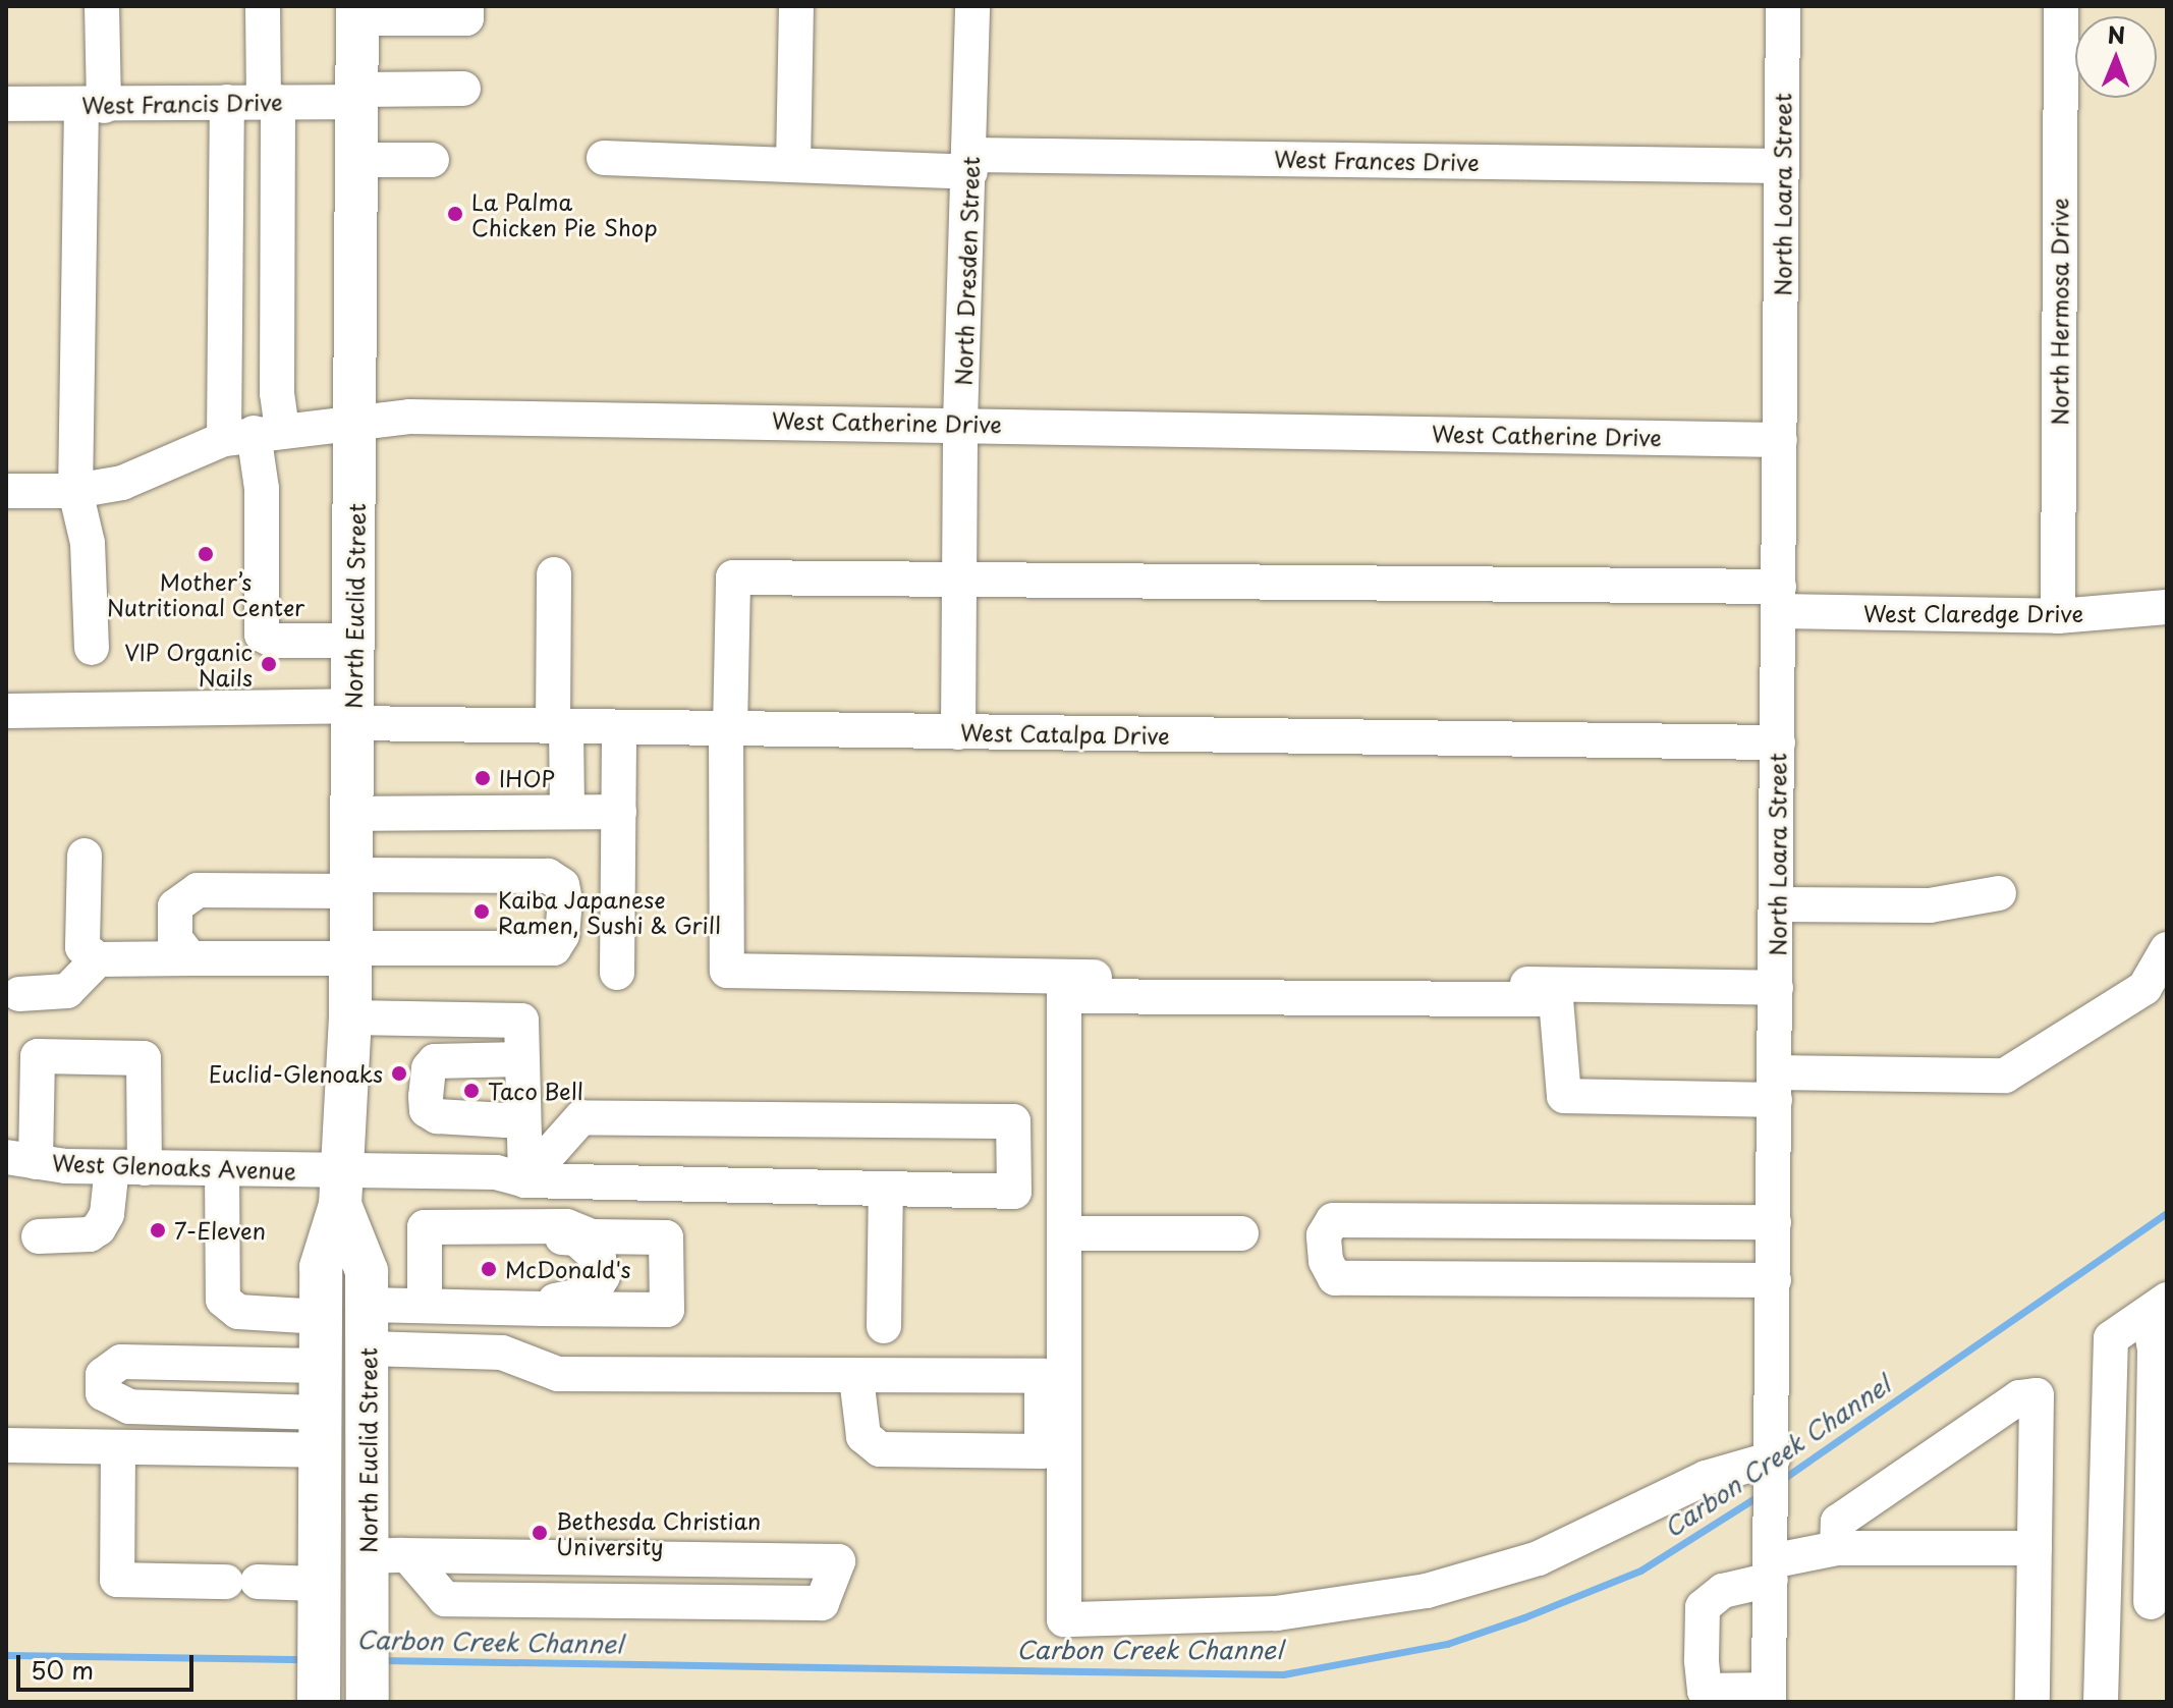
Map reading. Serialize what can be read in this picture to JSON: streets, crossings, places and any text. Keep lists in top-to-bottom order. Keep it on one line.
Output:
{"streets":{"main road":["North Euclid Street"],"street":["West Francis Drive","West Frances Drive","North Loara Street","North Dresden Street","North Hermosa Drive","West Catherine Drive","West Claredge Drive","West Catalpa Drive","West Glenoaks Avenue"]},"crossings":[["West Francis Drive","North Euclid Street"],["West Frances Drive","North Loara Street"],["West Frances Drive","North Dresden Street"],["North Loara Street","West Catherine Drive"],["North Loara Street","West Claredge Drive"],["North Loara Street","West Catalpa Drive"],["North Dresden Street","West Catherine Drive"],["North Dresden Street","West Claredge Drive"],["North Dresden Street","West Catalpa Drive"],["North Hermosa Drive","West Claredge Drive"],["West Catherine Drive","North Euclid Street"],["North Euclid Street","West Catalpa Drive"],["North Euclid Street","West Glenoaks Avenue"],["West Claredge Drive","West Catalpa Drive"]],"water":["Carbon Creek Channel"],"places":["La Palma Chicken Pie Shop","Mother’s Nutritional Center","VIP Organic Nails","IHOP","Kaiba Japanese Ramen, Sushi & Grill","Euclid-Glenoaks","Taco Bell","7-Eleven","McDonald's","Bethesda Christian University"],"scale_bar":"50 m","north":"top"}
